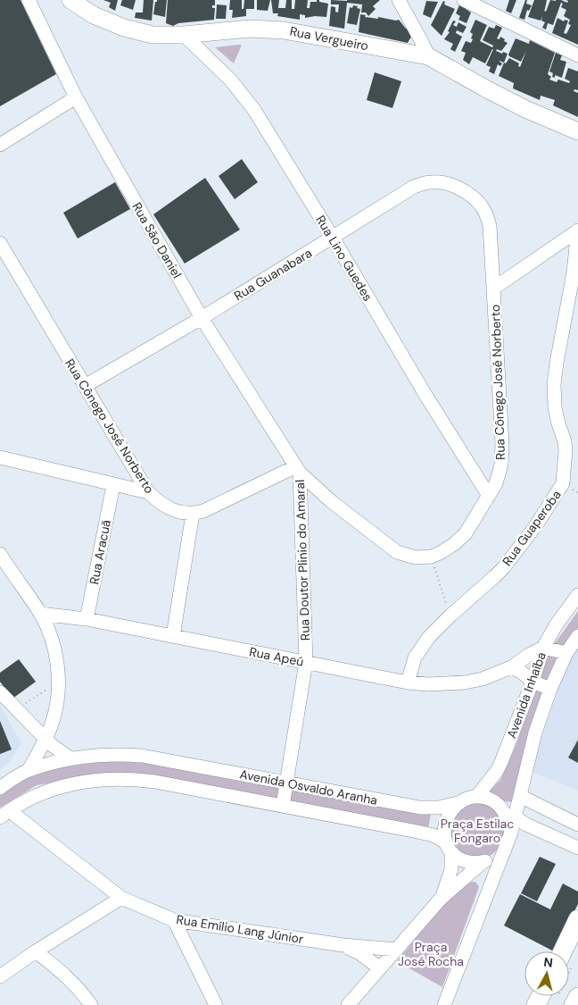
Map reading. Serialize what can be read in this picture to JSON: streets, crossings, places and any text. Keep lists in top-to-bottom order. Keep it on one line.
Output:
{"streets":{"main road":["Rua Vergueiro"],"street":["Rua São Daniel","Rua Lino Guedes","Rua Guanabara","Rua Cônego José Norberto","Rua Guaperoba","Rua Aracuã","Rua Doutor Plinio do Amaral","Rua Apeú","Avenida Inhaíba","Avenida Osvaldo Aranha","Rua Emílio Lang Júnior"]},"crossings":[["Rua Vergueiro","Rua Lino Guedes"],["Rua São Daniel","Rua Guanabara"],["Rua São Daniel","Rua Cônego José Norberto"],["Rua São Daniel","Rua Doutor Plinio do Amaral"],["Rua Lino Guedes","Rua Guanabara"],["Rua Lino Guedes","Rua Cônego José Norberto"],["Rua Guanabara","Rua Cônego José Norberto"],["Rua Cônego José Norberto","Rua Doutor Plinio do Amaral"],["Rua Guaperoba","Rua Apeú"],["Rua Aracuã","Rua Apeú"],["Rua Doutor Plinio do Amaral","Rua Apeú"],["Rua Doutor Plinio do Amaral","Avenida Osvaldo Aranha"],["Rua Apeú","Avenida Inhaíba"],["Avenida Inhaíba","Avenida Osvaldo Aranha"],["Avenida Osvaldo Aranha","Rua Emílio Lang Júnior"]],"parks":["Praça Estilac Fongaro","Praça José Rocha"],"north":"top"}
